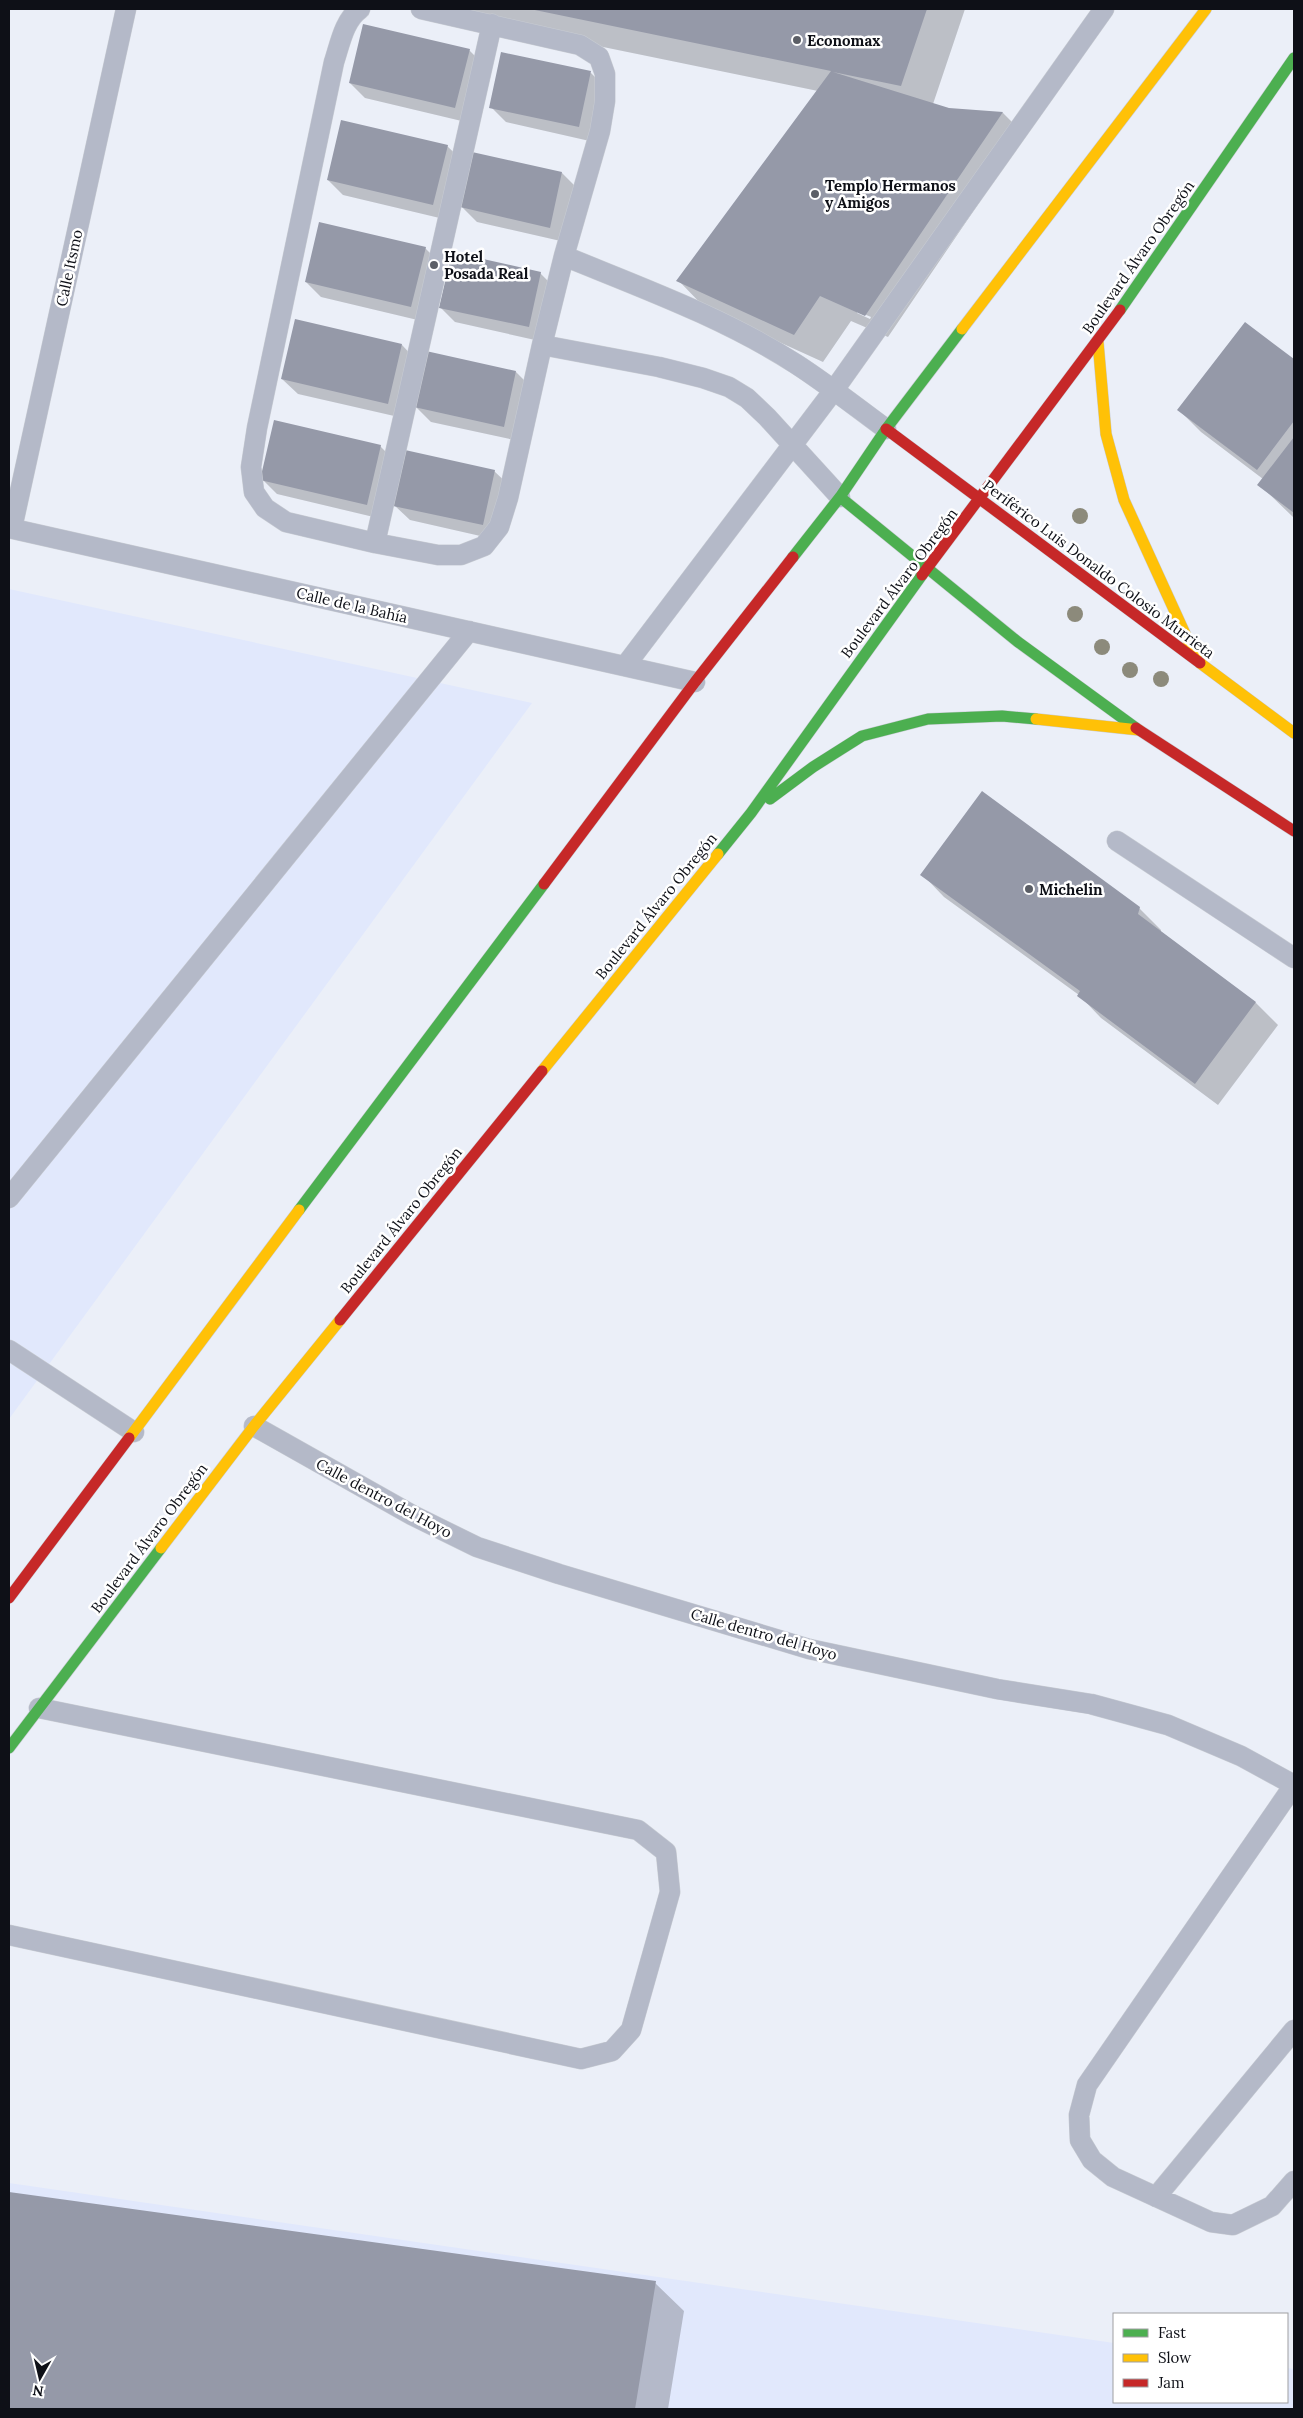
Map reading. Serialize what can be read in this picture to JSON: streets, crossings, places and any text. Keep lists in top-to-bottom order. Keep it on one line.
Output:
{"streets":{"main road":["Boulevard Álvaro Obregón","Periférico Luis Donaldo Colosio Murrieta"],"lane":["Calle Itsmo","Calle de la Bahía","Calle dentro del Hoyo"]},"crossings":[["Boulevard Álvaro Obregón","Periférico Luis Donaldo Colosio Murrieta"],["Boulevard Álvaro Obregón","Calle dentro del Hoyo"],["Calle Itsmo","Calle de la Bahía"]],"places":["Economax","Templo Hermanos y Amigos","Hotel Posada Real","Michelin"],"legend":["Fast","Slow","Jam"],"north":"bottom"}
